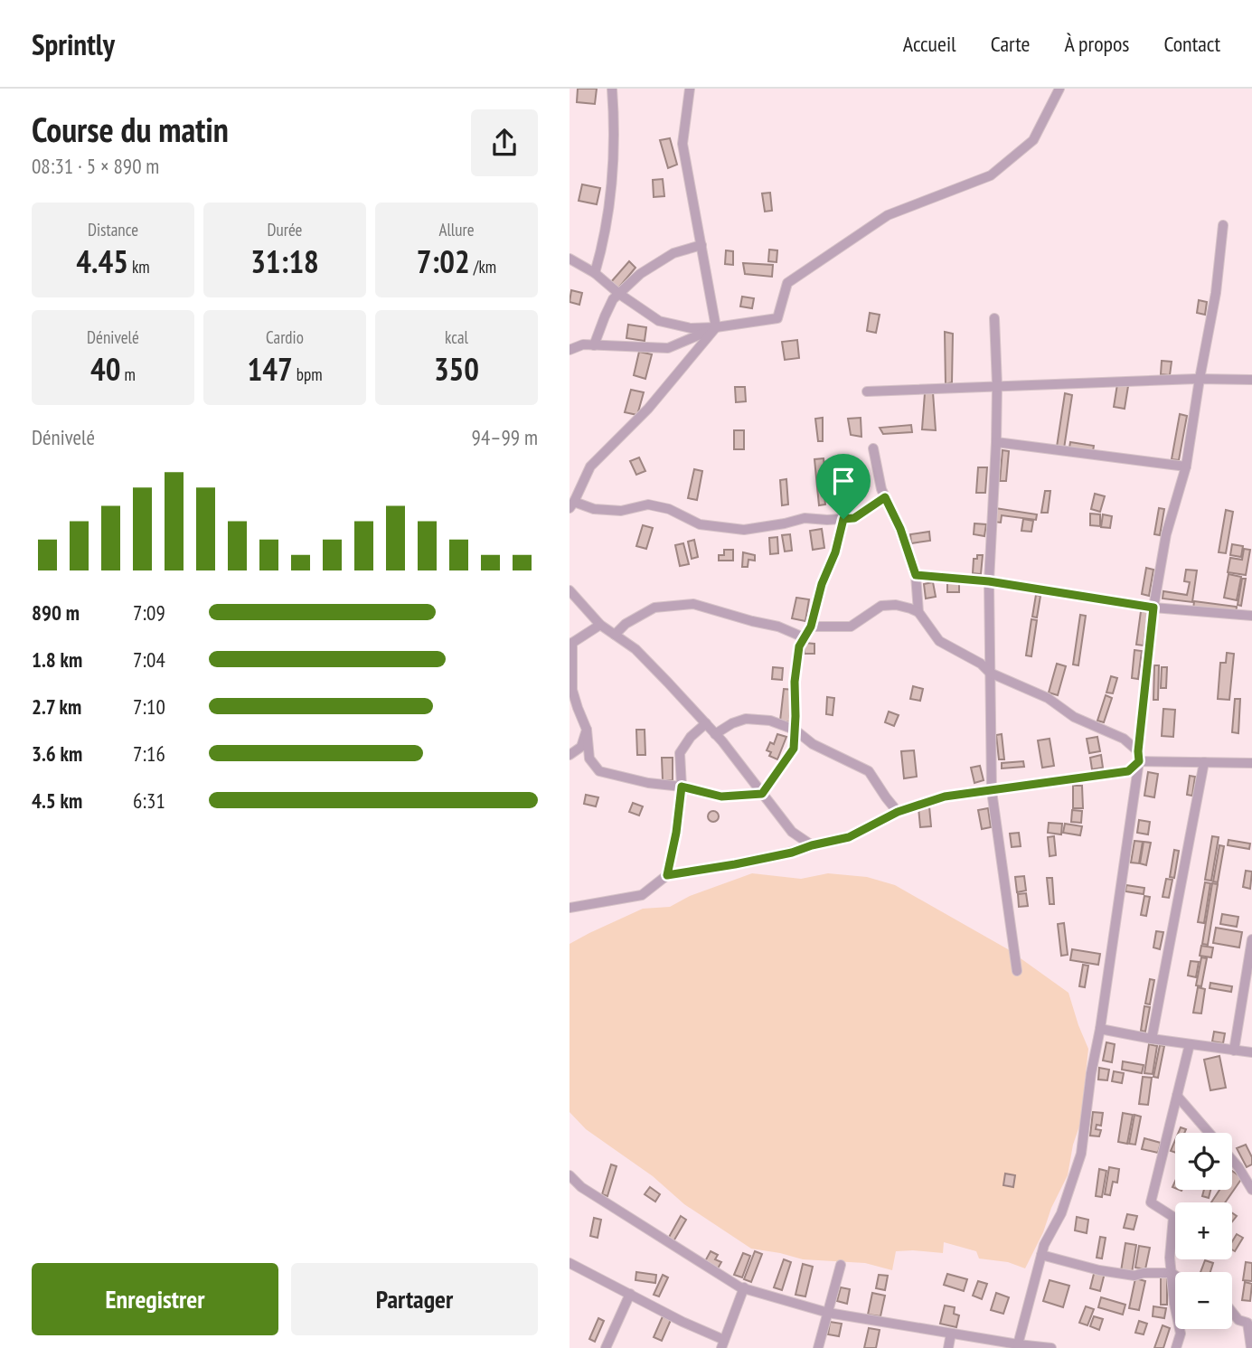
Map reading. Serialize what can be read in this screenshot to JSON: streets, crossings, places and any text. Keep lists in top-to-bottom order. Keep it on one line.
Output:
{"page":{"header":"Sprintly","nav":["Accueil","Carte","À propos","Contact"],"heading":["Course du matin","08:31 · 5 × 890 m"],"stats":[["Distance","4.45 km"],["Durée","31:18"],["Allure","7:02 /km"],["Dénivelé","40 m"],["Cardio","147 bpm"],["kcal","350"]],"chart":["Dénivelé","94–99 m"],"list":[{"name":"890 m","note":"7:09"},{"name":"1.8 km","note":"7:04"},{"name":"2.7 km","note":"7:10"},{"name":"3.6 km","note":"7:16"},{"name":"4.5 km","note":"6:31"}],"map_buttons":["+","−"],"buttons":["Enregistrer","Partager"]}}
